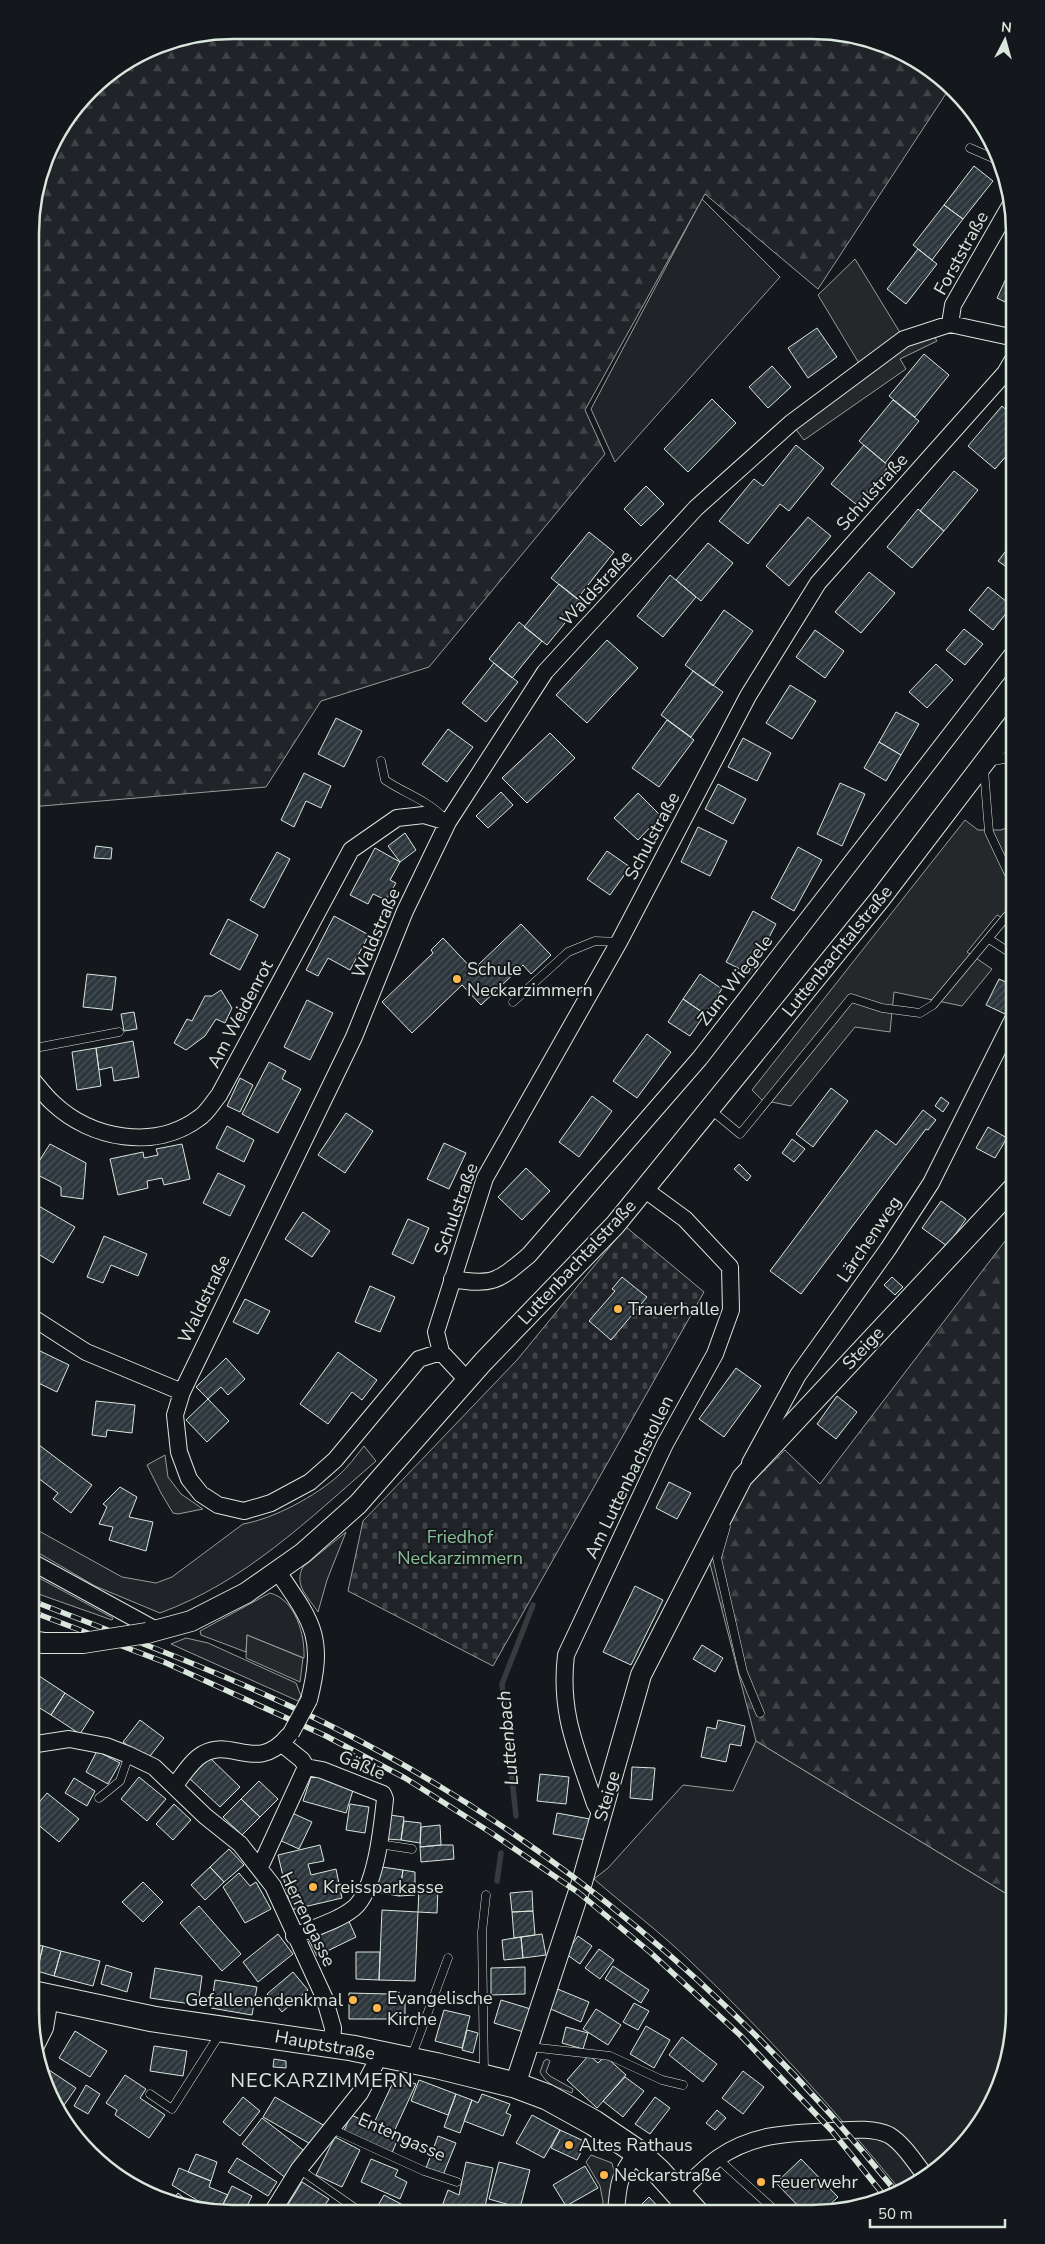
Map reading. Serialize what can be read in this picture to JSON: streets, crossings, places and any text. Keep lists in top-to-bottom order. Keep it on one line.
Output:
{"streets":{"main road":["Hauptstraße"],"street":["Forststraße","Schulstraße","Waldstraße","Luttenbachtalstraße","Zum Wiegele","Am Weidenrot","Lärchenweg","Steige","Am Luttenbachstollen","Gäßle","Herrengasse","Entengasse"]},"crossings":[["Forststraße","Waldstraße"],["Schulstraße","Waldstraße"],["Schulstraße","Zum Wiegele"],["Waldstraße","Am Weidenrot"],["Luttenbachtalstraße","Am Luttenbachstollen"],["Lärchenweg","Steige"],["Steige","Am Luttenbachstollen"],["Steige","Hauptstraße"],["Gäßle","Herrengasse"],["Herrengasse","Hauptstraße"],["Hauptstraße","Entengasse"]],"districts":["NECKARZIMMERN"],"water":["Luttenbach"],"parks":["Friedhof Neckarzimmern"],"places":["Schule Neckarzimmern","Trauerhalle","Kreissparkasse","Gefallenendenkmal","Evangelische Kirche","Altes Rathaus","Neckarstraße","Feuerwehr"],"scale_bar":"50 m","north":"top"}
